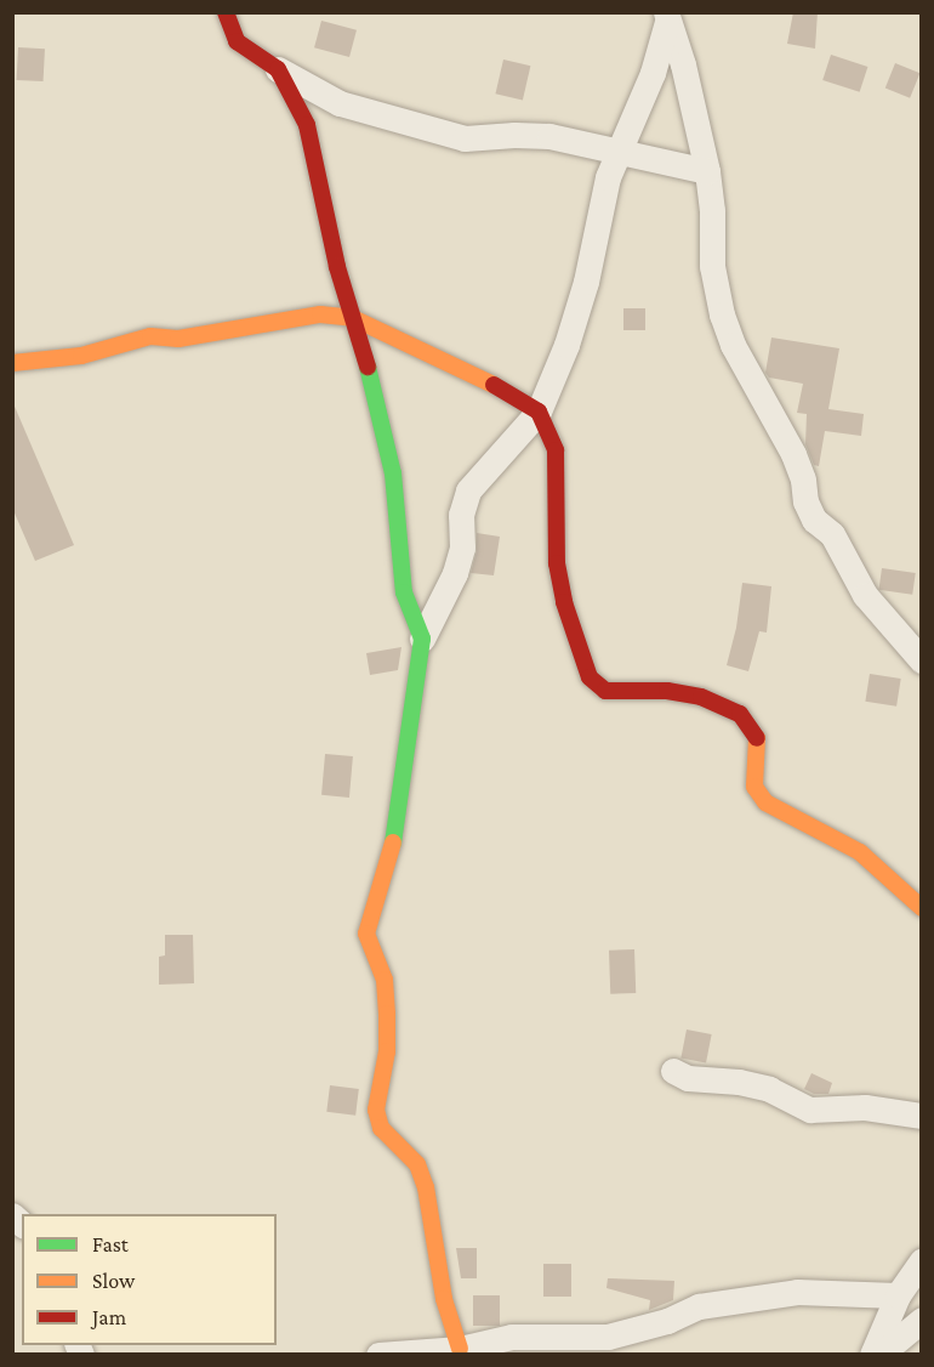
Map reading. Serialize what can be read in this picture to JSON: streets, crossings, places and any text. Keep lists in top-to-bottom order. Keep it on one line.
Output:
{"legend":["Fast","Slow","Jam"]}
